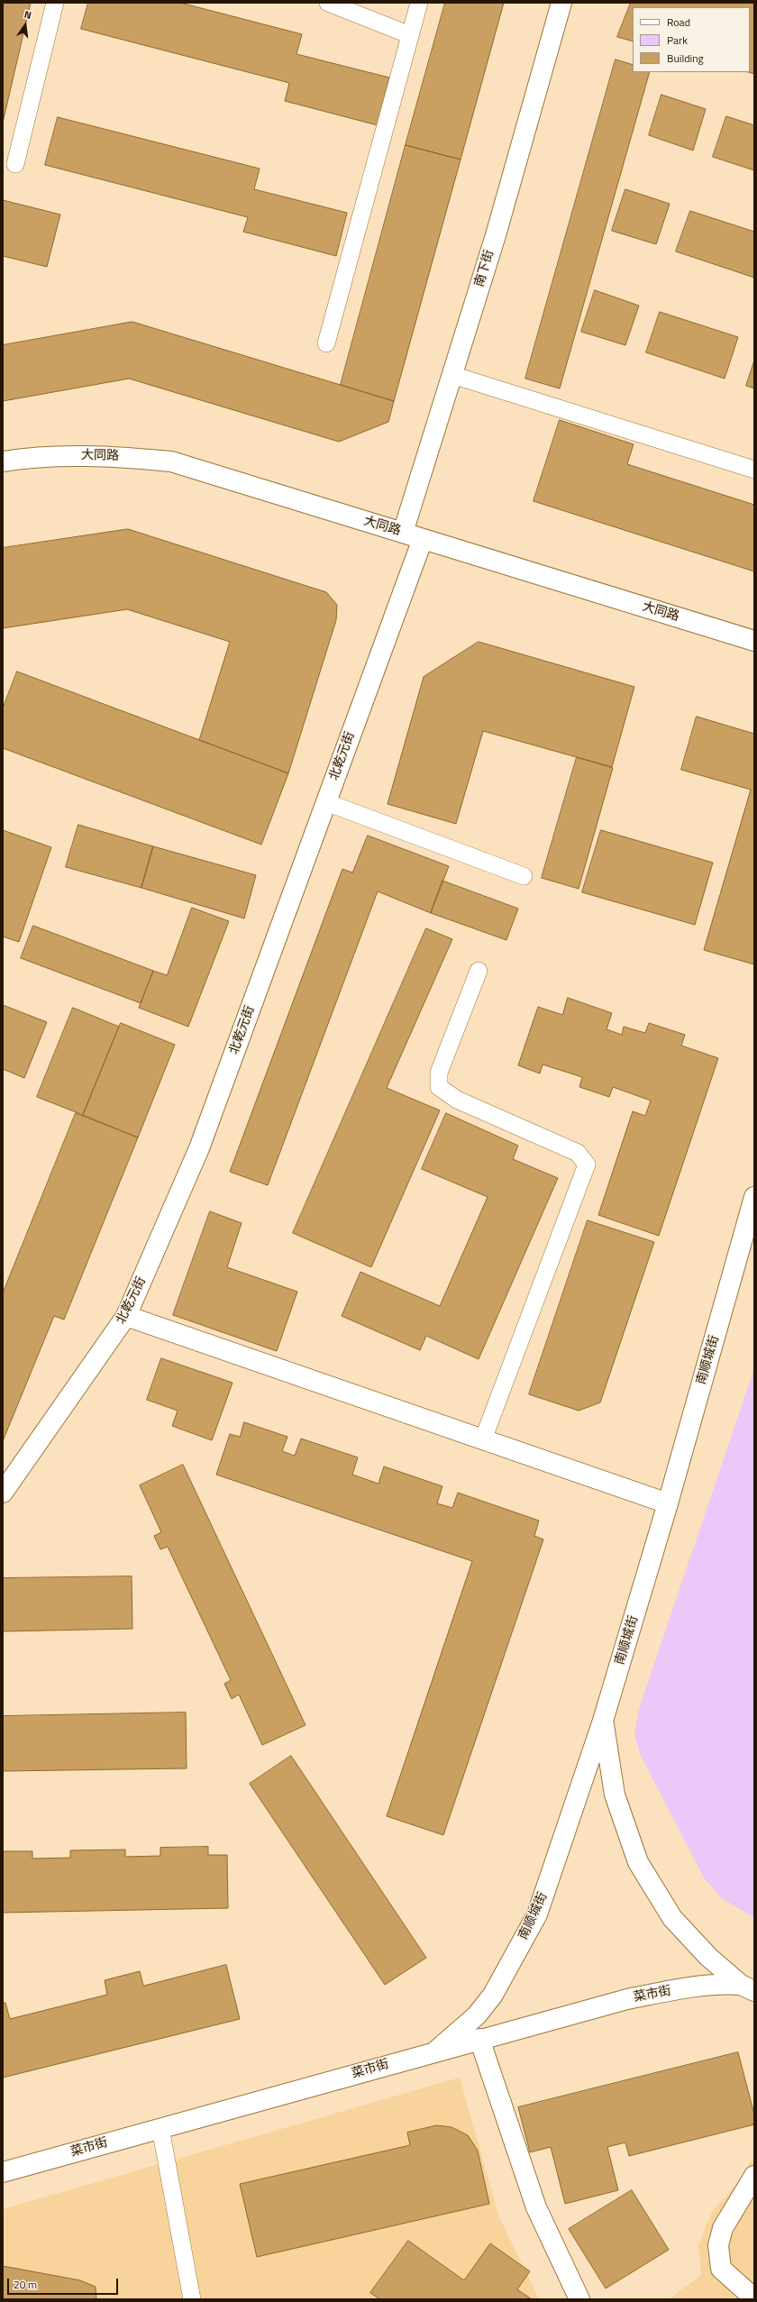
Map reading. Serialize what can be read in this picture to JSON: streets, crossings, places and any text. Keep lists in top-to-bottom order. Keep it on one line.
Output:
{"streets":{"street":["南下街","大同路","北乾元街","南顺城街","菜市街"]},"crossings":[["南下街","大同路"],["大同路","北乾元街"],["南顺城街","菜市街"]],"legend":["Road","Park","Building"],"scale_bar":"20 m","north":"top"}
